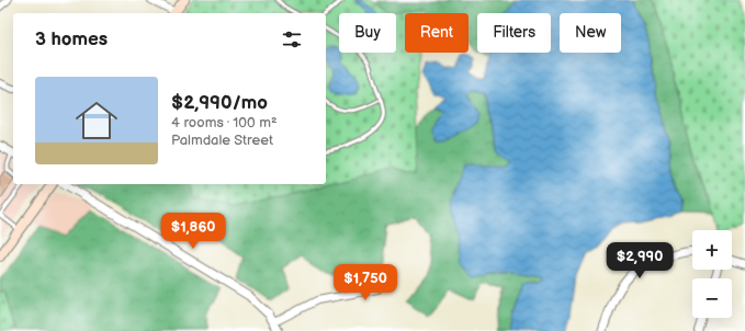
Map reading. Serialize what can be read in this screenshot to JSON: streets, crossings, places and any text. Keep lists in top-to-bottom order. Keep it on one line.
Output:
{"page":{"chip":["Buy","Rent","Filters","New"],"heading":"3 homes","list":[{"name":"$2,990/mo","note":"4 rooms · 100 m² · Palmdale Street"}],"price":["$1,860","$2,990","$1,750"],"map_buttons":["+","−"]}}
